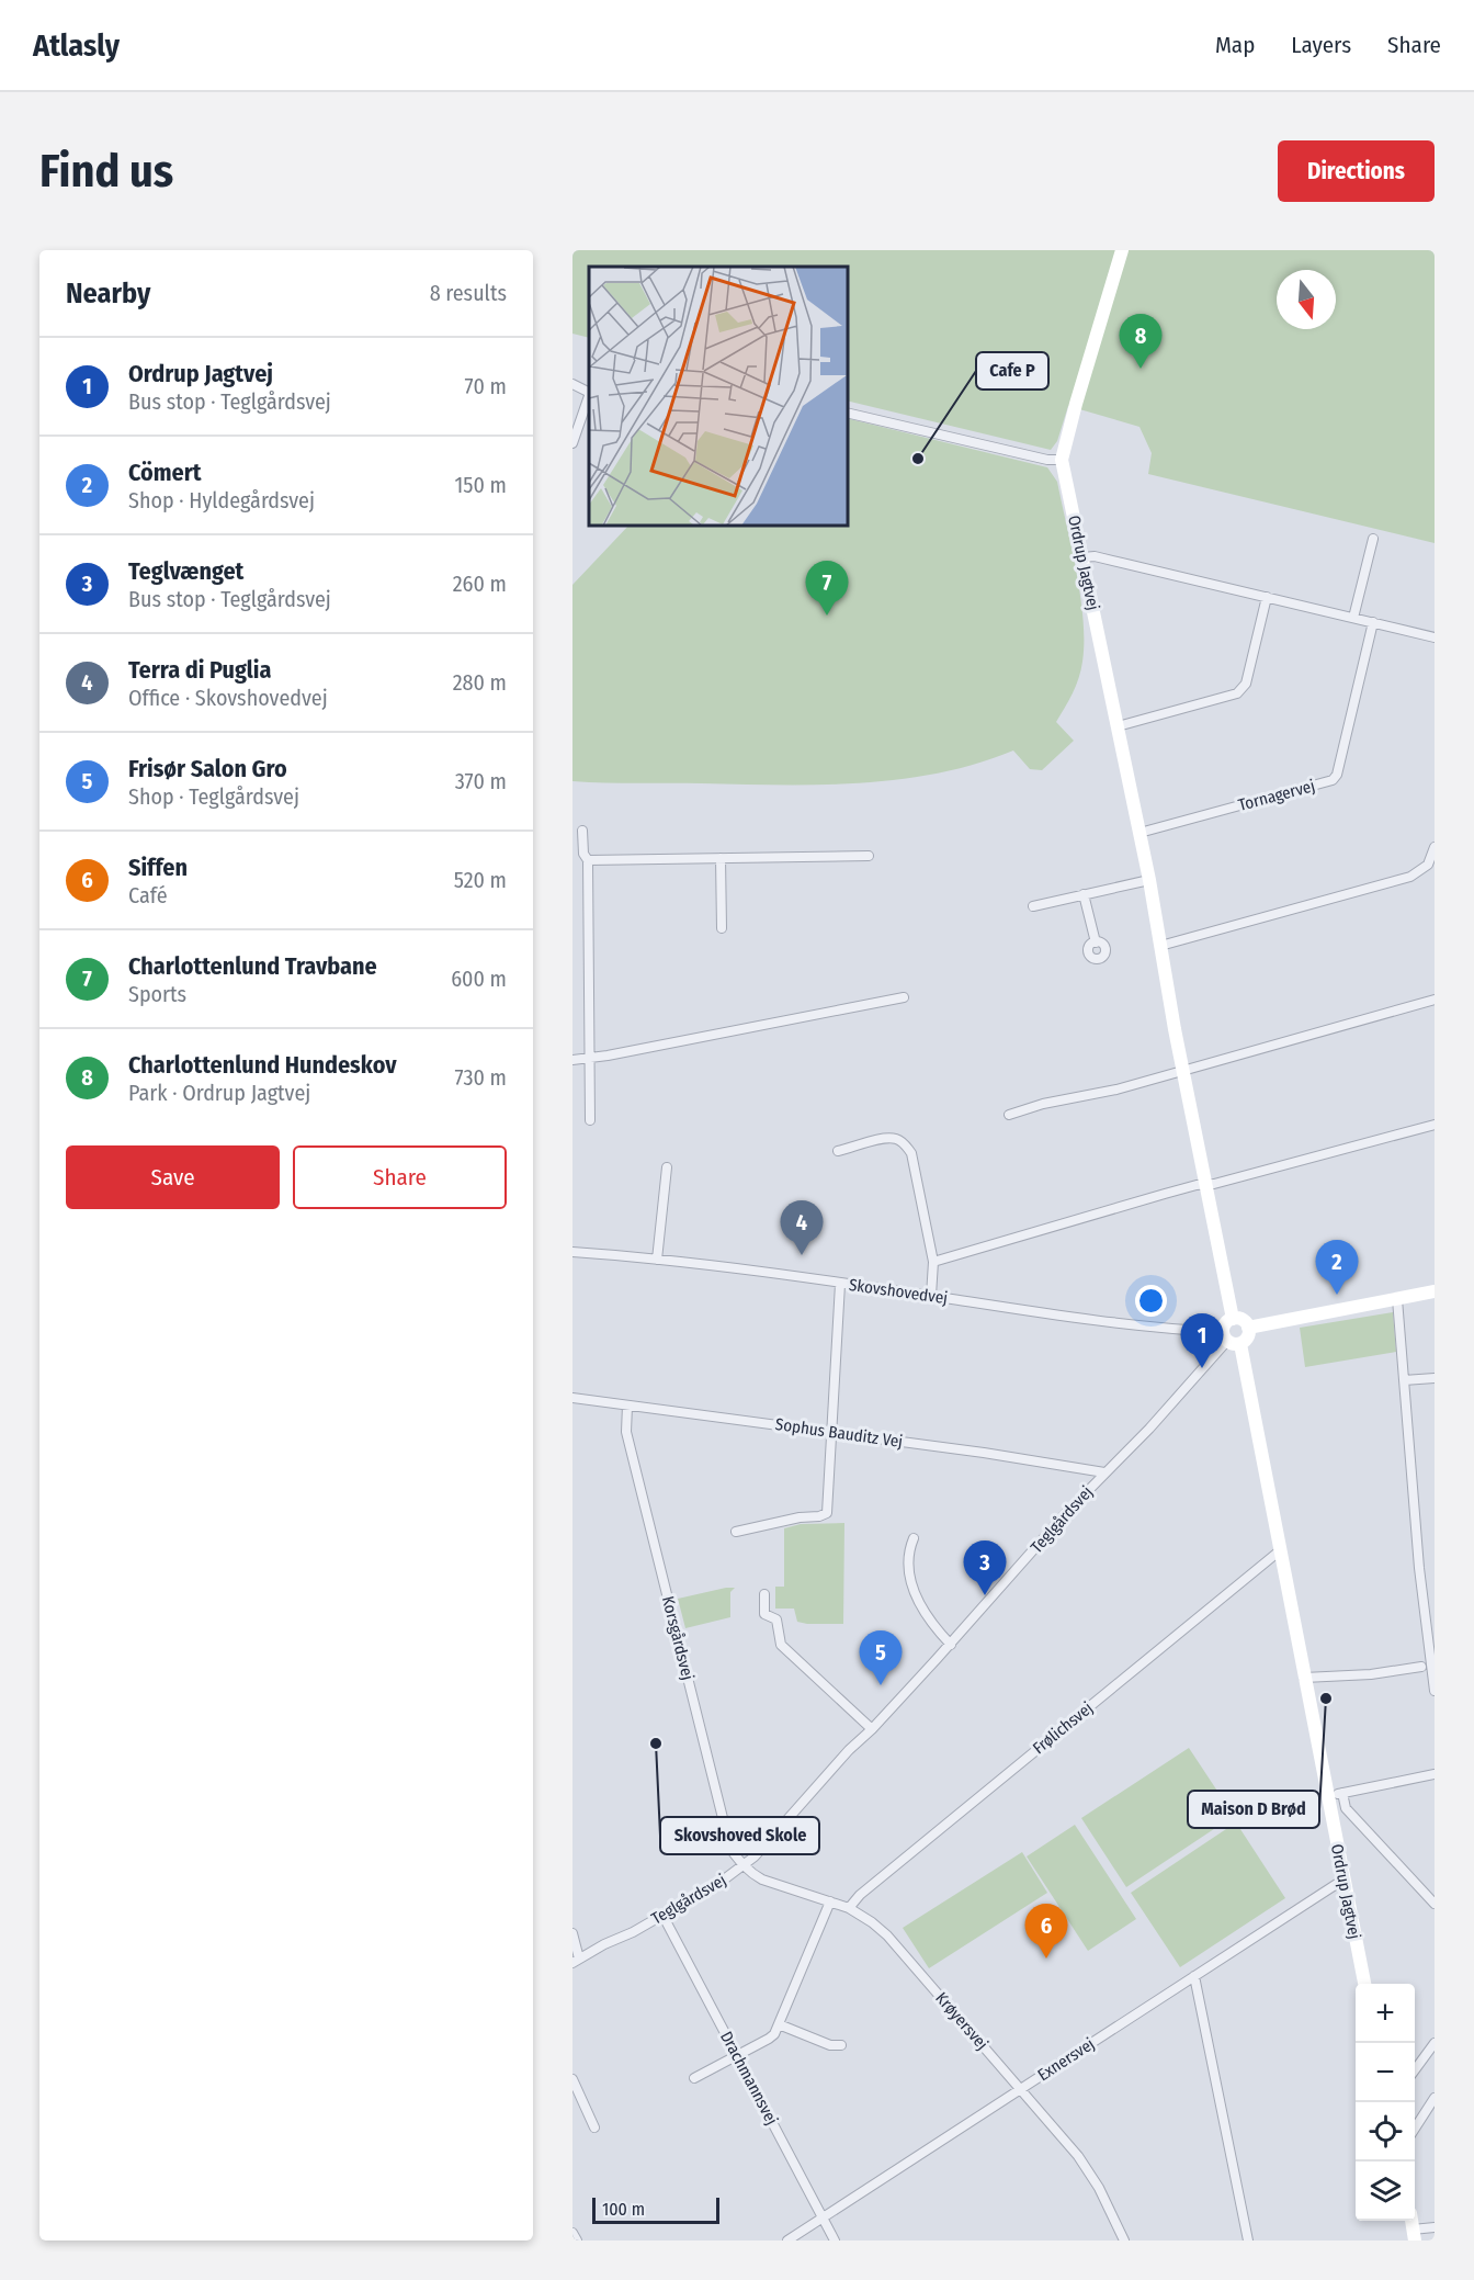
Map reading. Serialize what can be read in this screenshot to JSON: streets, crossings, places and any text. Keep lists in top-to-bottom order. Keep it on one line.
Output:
{"streets":{"street":["Ordrup Jagtvej","Tornagervej","Skovshovedvej","Sophus Bauditz Vej","Teglgårdsvej","Korsgårdsvej","Frølichsvej","Krøyersvej","Exnersvej","Drachmannsvej"]},"crossings":[["Ordrup Jagtvej","Tornagervej"],["Ordrup Jagtvej","Skovshovedvej"],["Ordrup Jagtvej","Teglgårdsvej"],["Ordrup Jagtvej","Frølichsvej"],["Ordrup Jagtvej","Exnersvej"],["Skovshovedvej","Teglgårdsvej"],["Sophus Bauditz Vej","Teglgårdsvej"],["Sophus Bauditz Vej","Korsgårdsvej"],["Teglgårdsvej","Korsgårdsvej"],["Teglgårdsvej","Krøyersvej"],["Teglgårdsvej","Drachmannsvej"],["Korsgårdsvej","Krøyersvej"],["Frølichsvej","Krøyersvej"],["Krøyersvej","Exnersvej"],["Exnersvej","Drachmannsvej"]],"places":["Cafe P","Maison D Brød","Skovshoved Skole"],"scale_bar":"100 m","north":"bottom","page":{"header":"Atlasly","nav":["Map","Layers","Share"],"buttons":["Directions",["Save","Share"]],"title":"Find us","heading":["Nearby","8 results"],"pins":["8","7","4","2","1","3","5","6"],"list":[{"mark":"1","name":"Ordrup Jagtvej","note":"Bus stop · Teglgårdsvej","value":"70 m"},{"mark":"2","name":"Cömert","note":"Shop · Hyldegårdsvej","value":"150 m"},{"mark":"3","name":"Teglvænget","note":"Bus stop · Teglgårdsvej","value":"260 m"},{"mark":"4","name":"Terra di Puglia","note":"Office · Skovshovedvej","value":"280 m"},{"mark":"5","name":"Frisør Salon Gro","note":"Shop · Teglgårdsvej","value":"370 m"},{"mark":"6","name":"Siffen","note":"Café","value":"520 m"},{"mark":"7","name":"Charlottenlund Travbane","note":"Sports","value":"600 m"},{"mark":"8","name":"Charlottenlund Hundeskov","note":"Park · Ordrup Jagtvej","value":"730 m"}],"map_buttons":["+","−"],"scale":"100 m"}}
